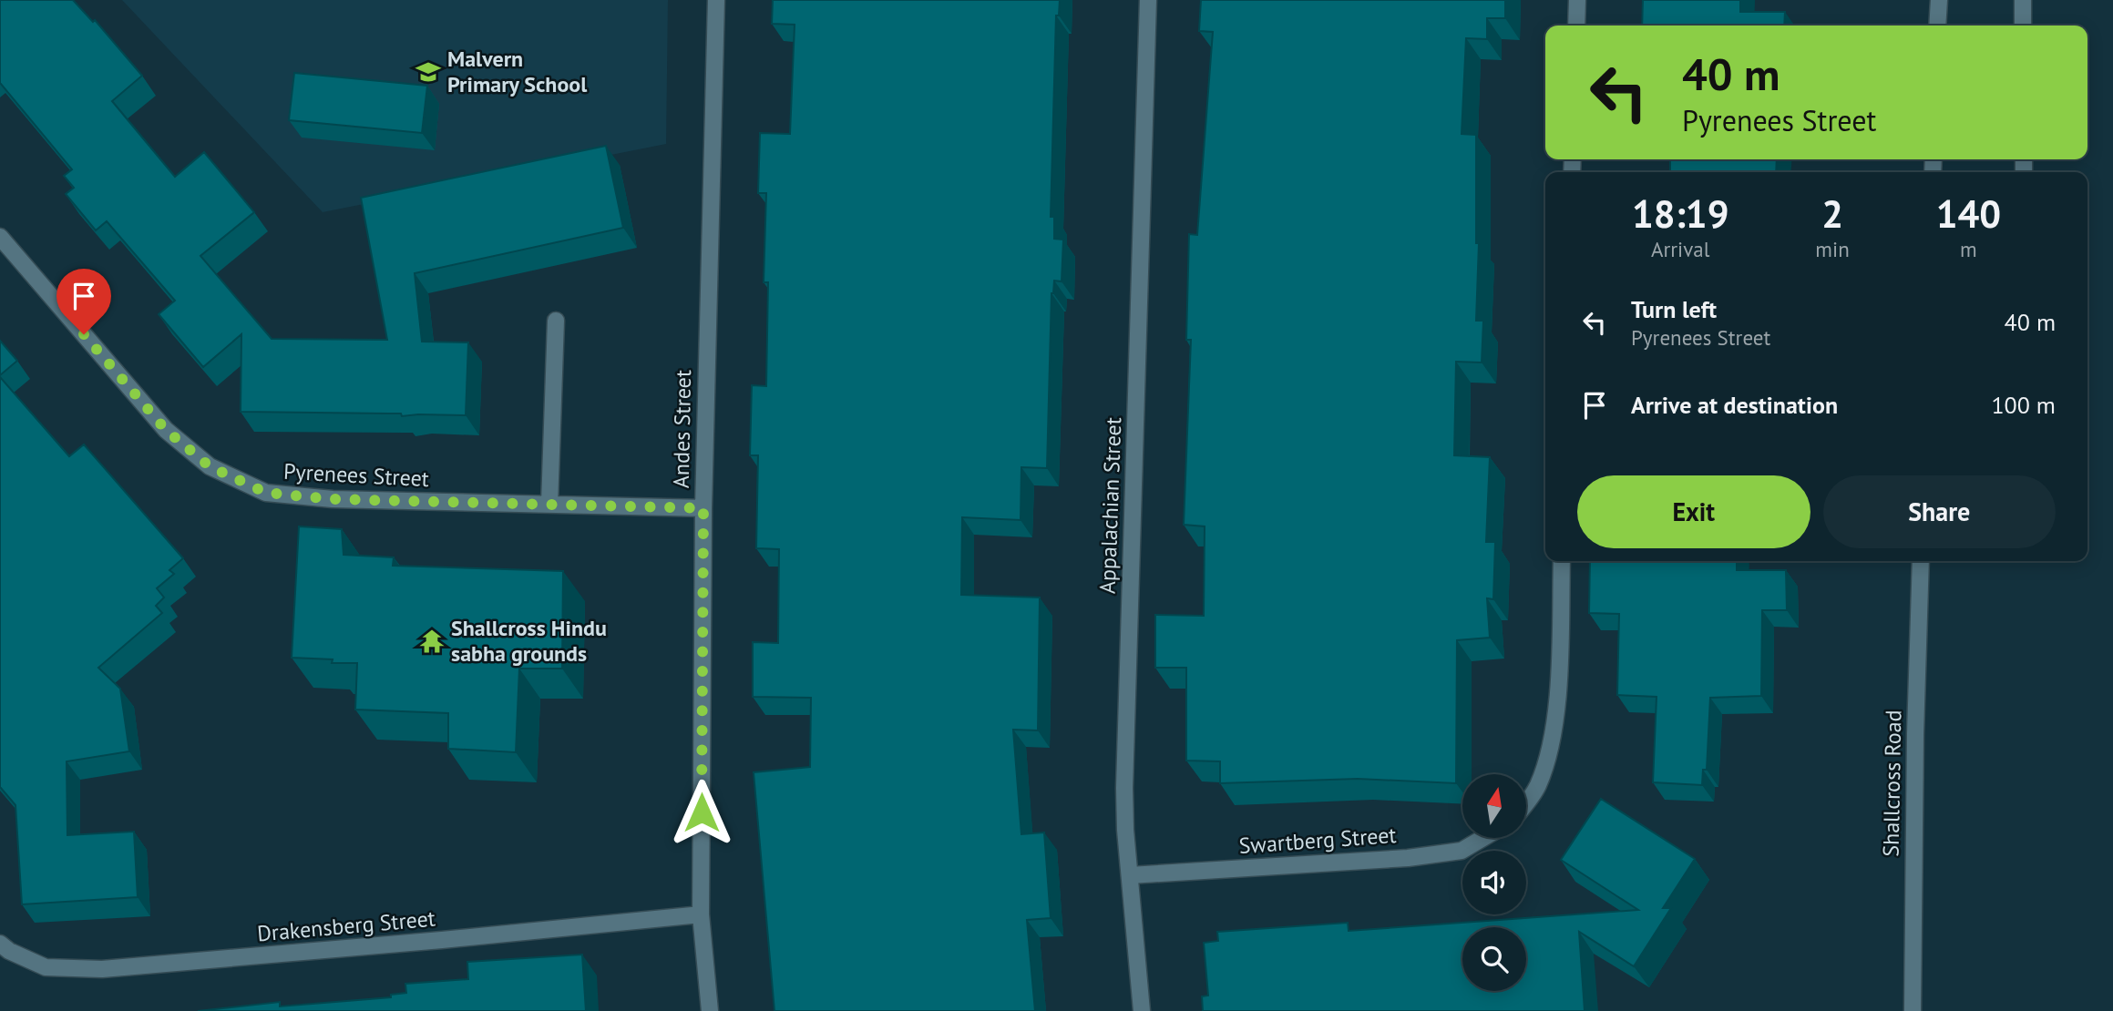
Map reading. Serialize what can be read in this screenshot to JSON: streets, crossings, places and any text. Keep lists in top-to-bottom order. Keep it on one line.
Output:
{"streets":{"street":["Andes Street","Pyrenees Street","Appalachian Street","Shallcross Road","Swartberg Street","Drakensberg Street"]},"crossings":[["Andes Street","Pyrenees Street"],["Andes Street","Drakensberg Street"],["Appalachian Street","Swartberg Street"]],"places":{"school or university":["Malvern Primary School"],"temple":["Shallcross Hindu sabha grounds"]},"north":"top","page":{"turn":["40 m","Pyrenees Street"],"eta":["18:19","Arrival","2","min","140","m"],"list":[{"name":"Turn left","note":"Pyrenees Street","value":"40 m"},{"name":"Arrive at destination","value":"100 m"}],"buttons":["Exit","Share"]}}
